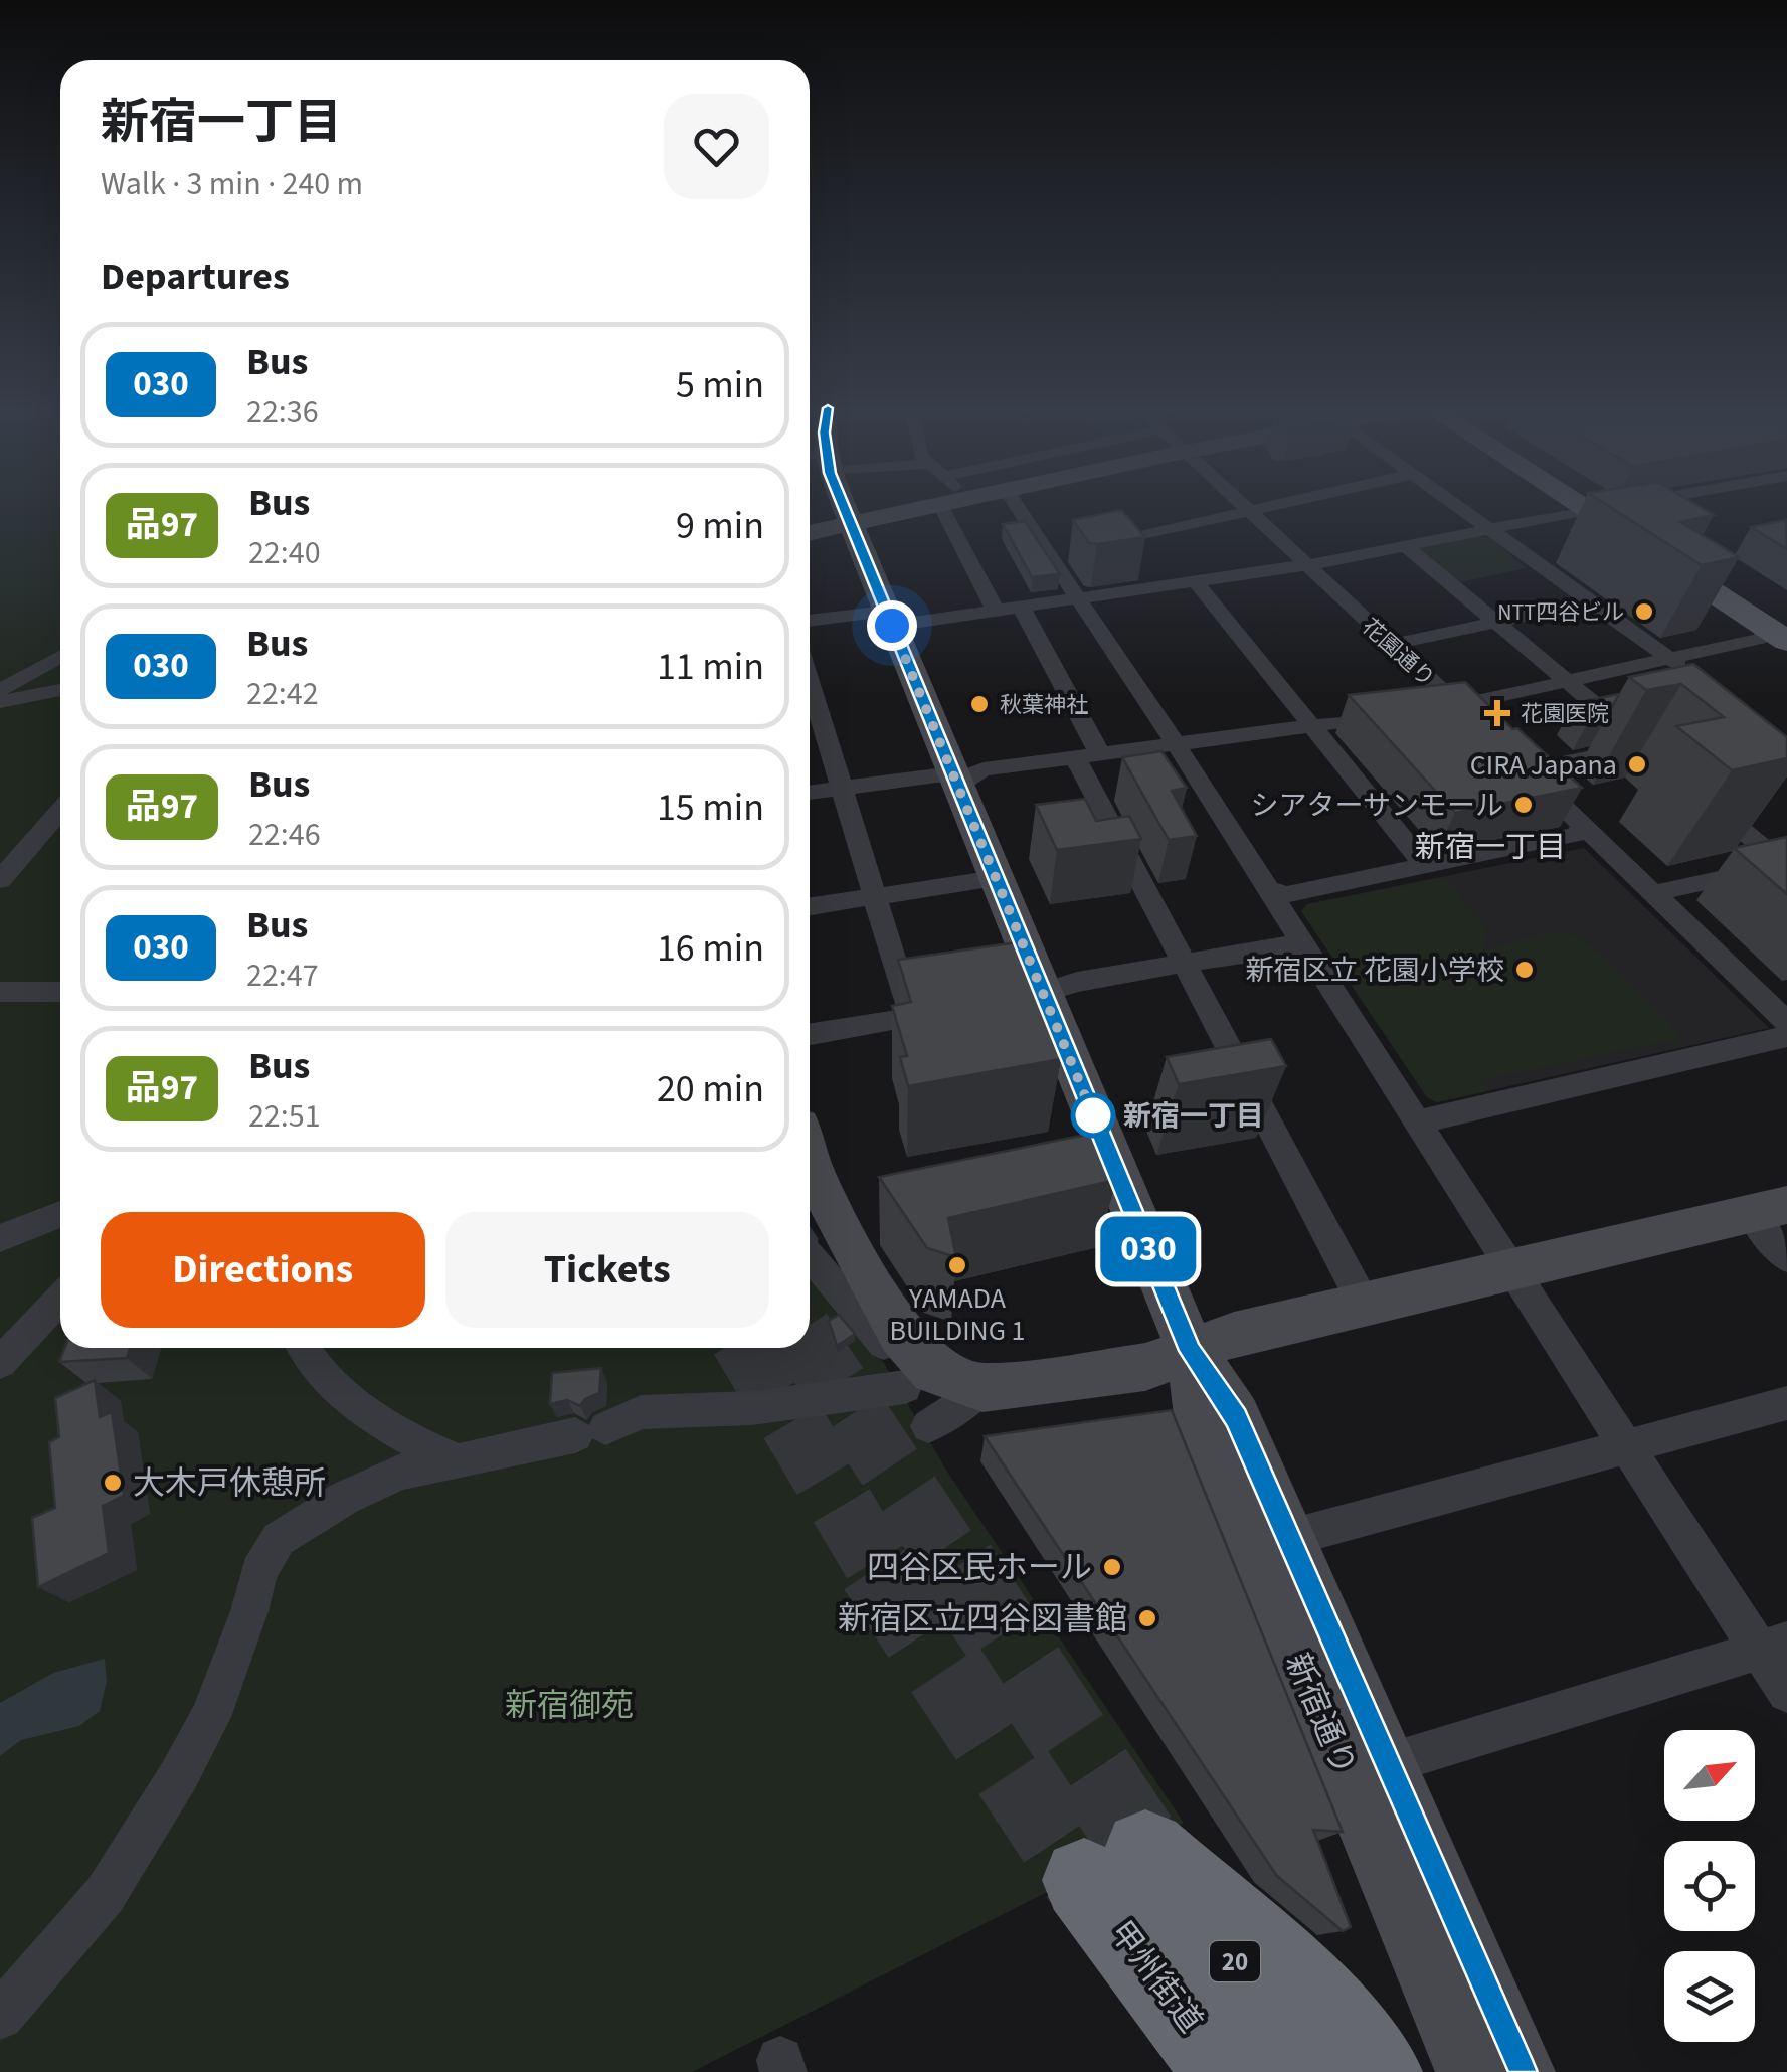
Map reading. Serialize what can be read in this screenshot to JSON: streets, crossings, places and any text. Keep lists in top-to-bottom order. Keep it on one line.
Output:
{"streets":{"highway":["20","甲州街道"],"street":["花園通り","新宿通り"]},"crossings":[["20","甲州街道"]],"districts":["新宿一丁目"],"parks":["新宿御苑"],"places":{"other":["NTT四谷ビル","秋葉神社","CIRA Japana","シアターサンモール","新宿区立 花園小学校","新宿一丁目","YAMADA BUILDING 1","大木戸休憩所","四谷区民ホール","新宿区立四谷図書館"],"health":["花園医院"]},"lines":["bus line 030"],"north":"top right","page":{"on_map":"030","heading":[["新宿一丁目","Walk · 3 min · 240 m"],"Departures"],"list":[{"mark":"030","name":"Bus","note":"22:36","value":"5 min"},{"mark":"品97","name":"Bus","note":"22:40","value":"9 min"},{"mark":"030","name":"Bus","note":"22:42","value":"11 min"},{"mark":"品97","name":"Bus","note":"22:46","value":"15 min"},{"mark":"030","name":"Bus","note":"22:47","value":"16 min"},{"mark":"品97","name":"Bus","note":"22:51","value":"20 min"}],"buttons":["Directions","Tickets"]}}
